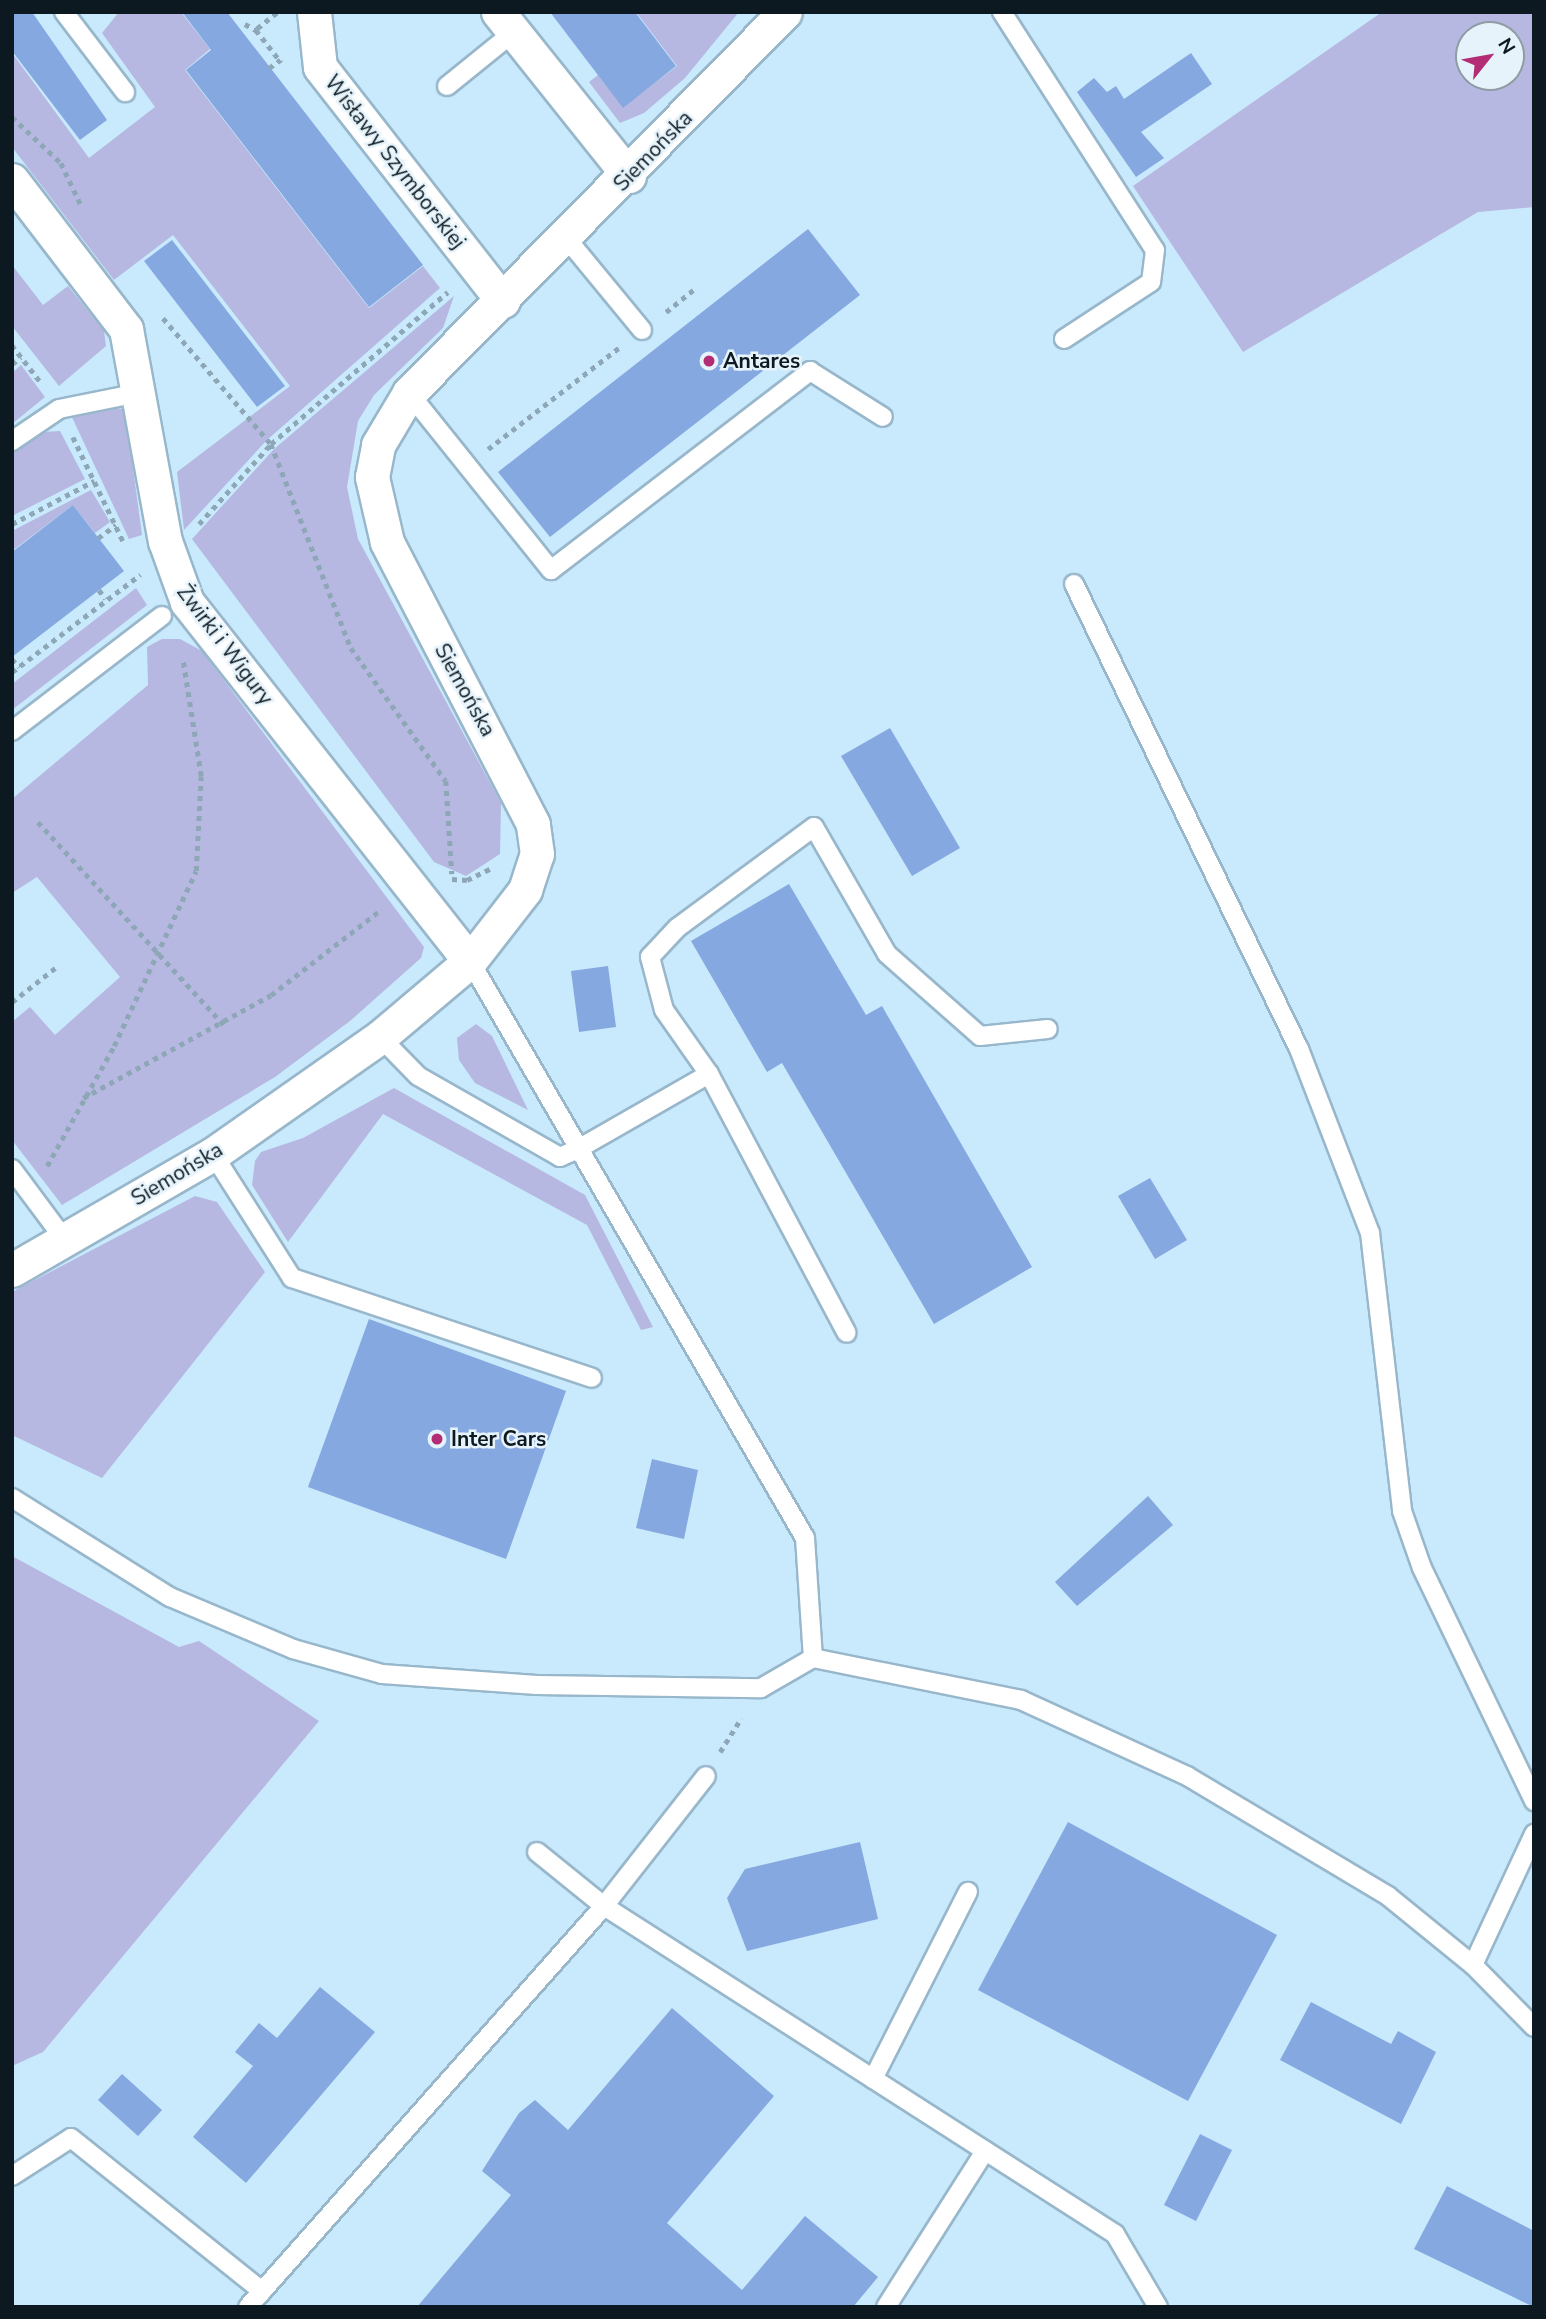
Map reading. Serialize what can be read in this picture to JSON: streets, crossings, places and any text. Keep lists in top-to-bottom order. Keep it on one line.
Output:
{"streets":{"street":["Siemońska","Wisławy Szymborskiej","Żwirki i Wigury"]},"crossings":[["Siemońska","Wisławy Szymborskiej"],["Siemońska","Żwirki i Wigury"]],"places":["Antares","Inter Cars"],"north":"top right"}
